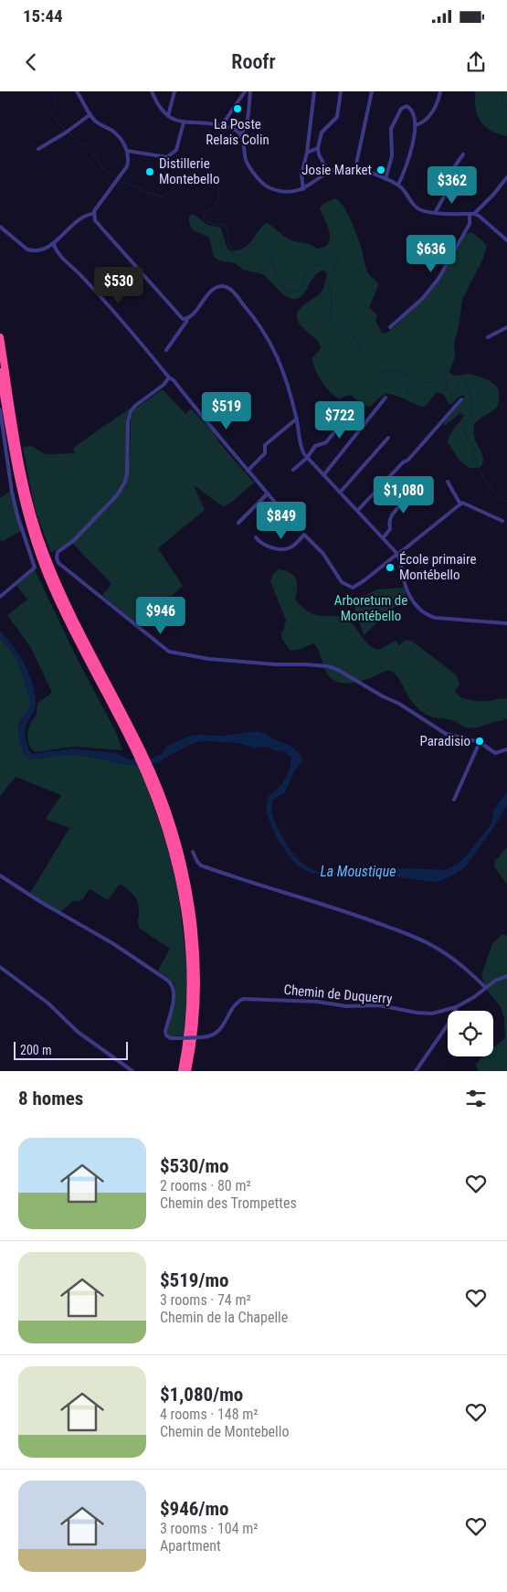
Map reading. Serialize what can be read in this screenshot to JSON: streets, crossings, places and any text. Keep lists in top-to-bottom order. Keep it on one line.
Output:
{"streets":{"street":["Chemin de Duquerry"]},"water":["La Moustique"],"parks":["Arboretum de Montébello"],"places":["La Poste Relais Colin","Josie Market","Distillerie Montebello","École primaire Montébello","Paradisio"],"scale_bar":"200 m","page":{"status":"15:44","header":"Roofr","price":["$362","$636","$530","$519","$722","$1,080","$849","$946"],"scale":"200 m","heading":"8 homes","list":[{"name":"$530/mo","note":"2 rooms · 80 m² · Chemin des Trompettes"},{"name":"$519/mo","note":"3 rooms · 74 m² · Chemin de la Chapelle"},{"name":"$1,080/mo","note":"4 rooms · 148 m² · Chemin de Montebello"},{"name":"$946/mo","note":"3 rooms · 104 m² · Apartment"}]}}
